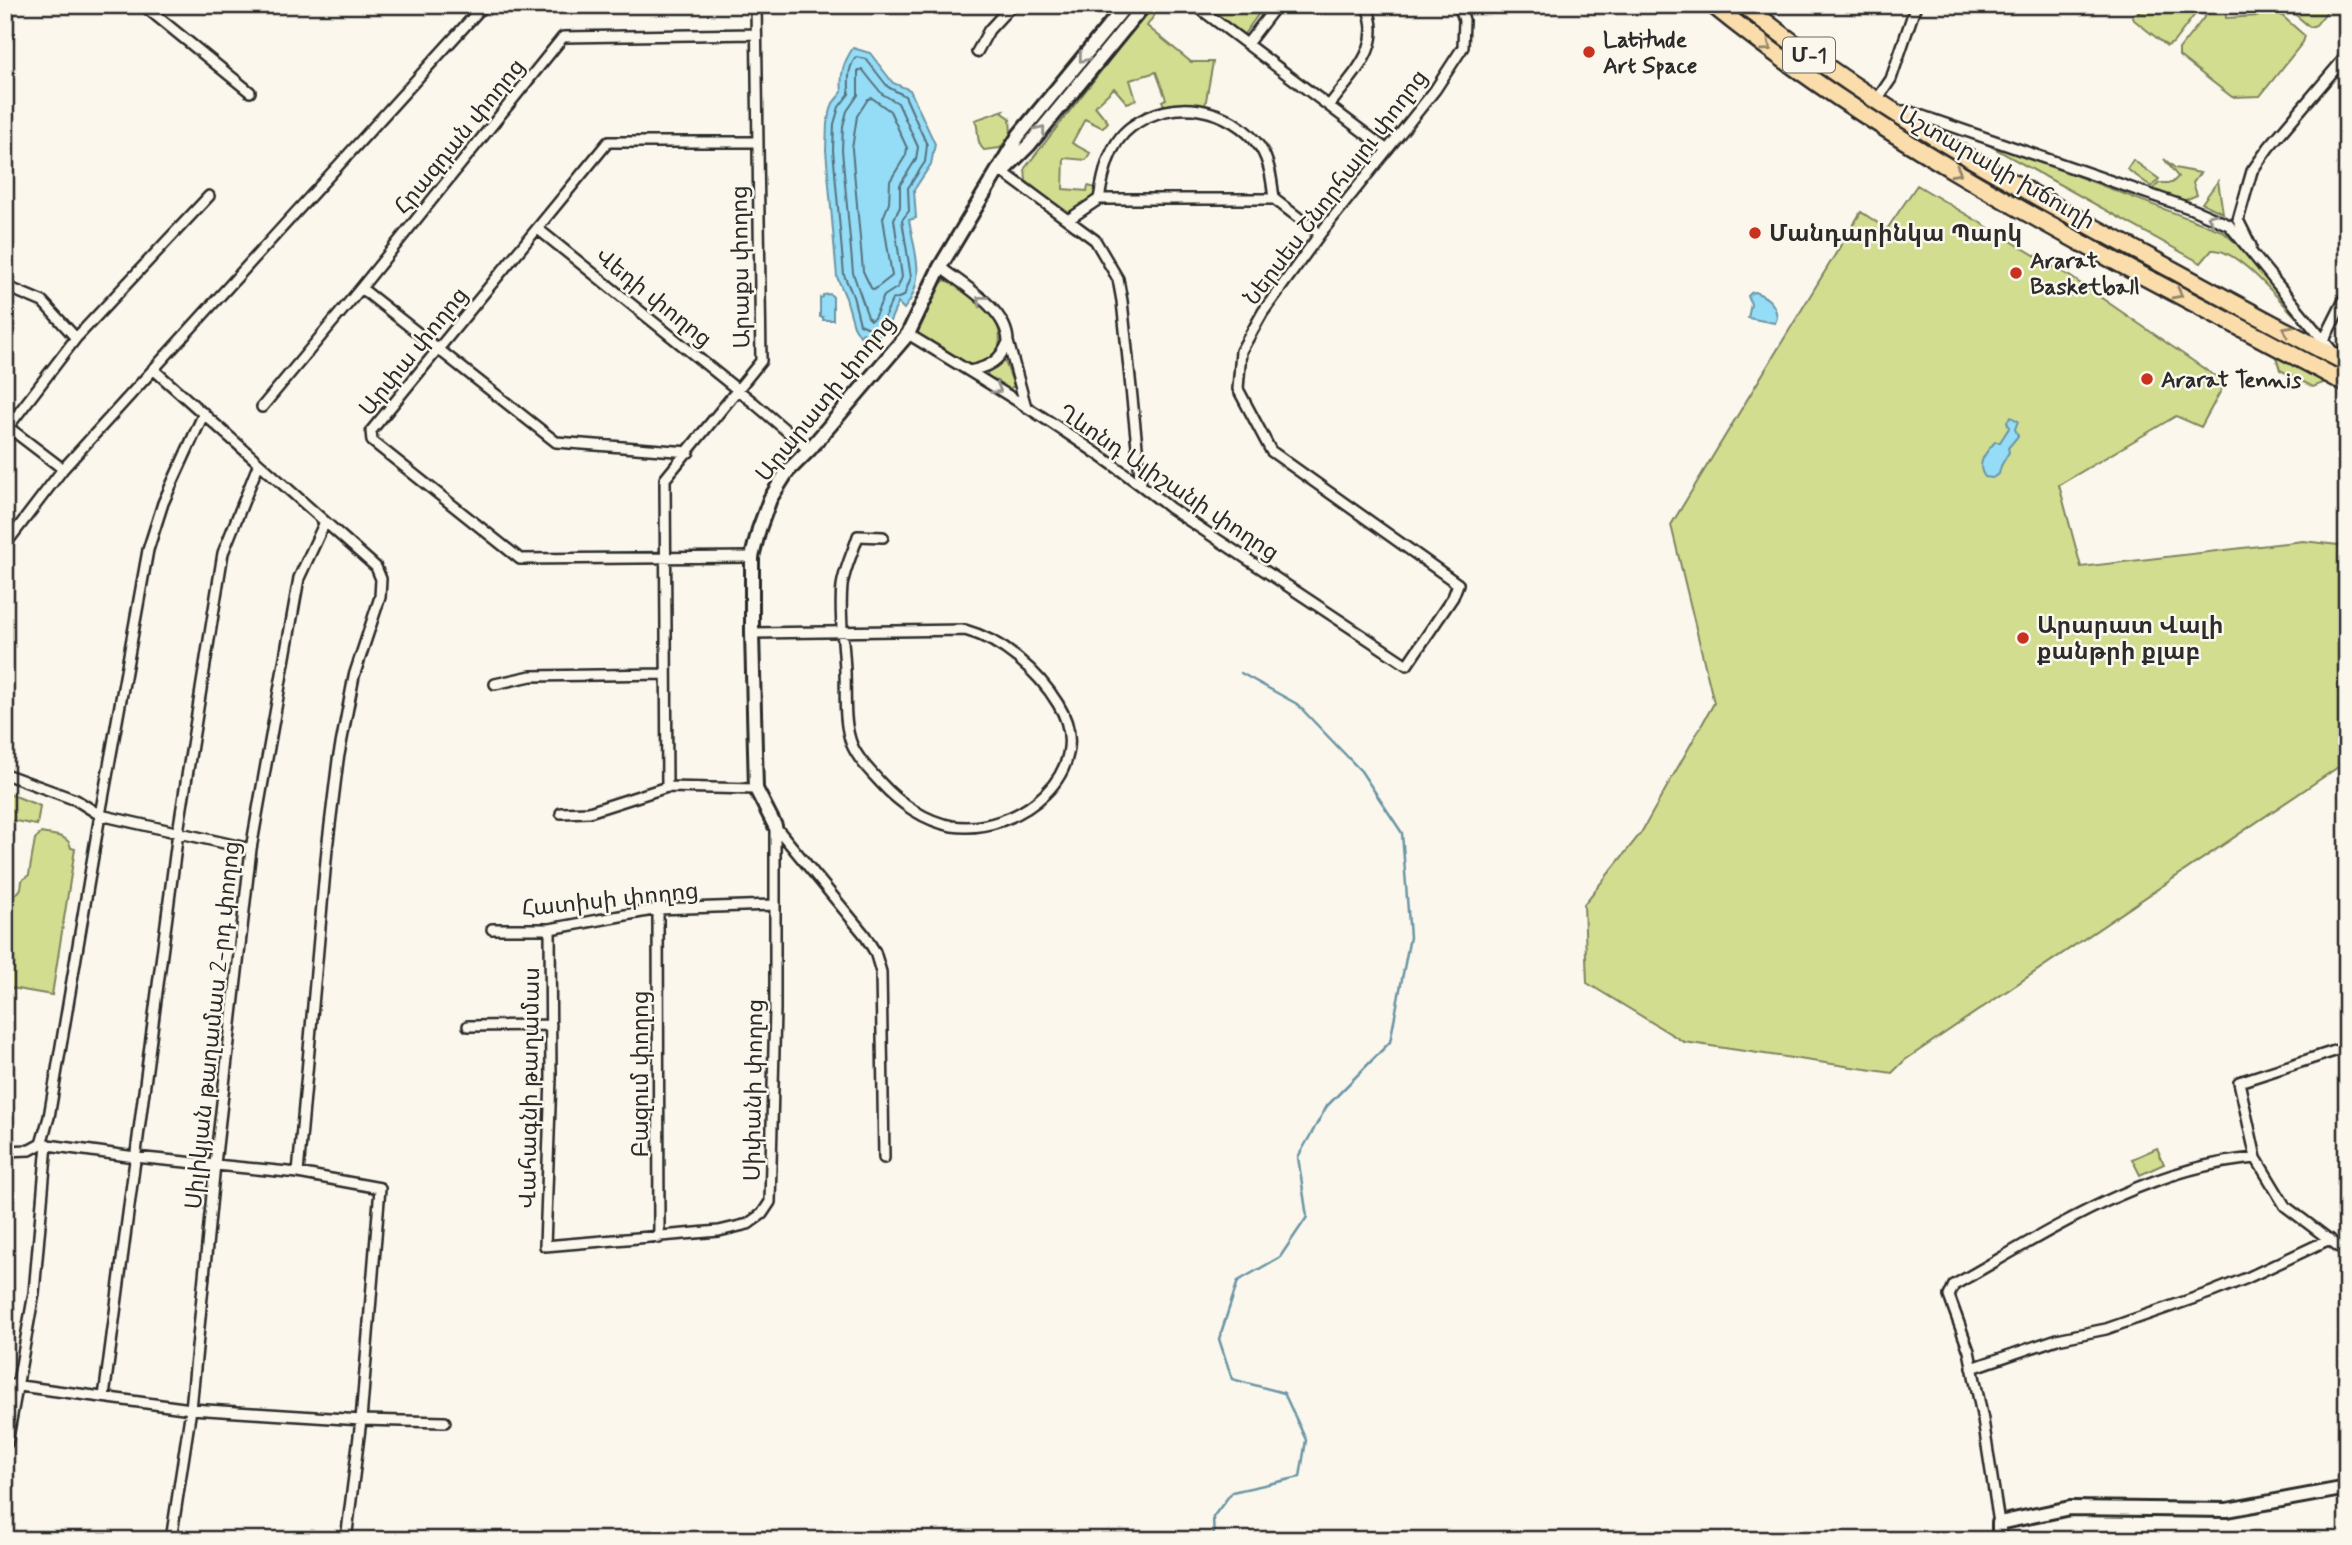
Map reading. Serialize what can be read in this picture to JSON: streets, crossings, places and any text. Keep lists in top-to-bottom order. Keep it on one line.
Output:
{"streets":{"highway":["Մ-1","Աշտարակի խճուղի"],"street":["Հրազդան փողոց","Ներսես Շնորհալու փողոց","Արաքս փողոց","Վեդի փողոց","Արփա փողոց","Արարատի փողոց","Ղևոնդ Ալիշանի փողոց","Հատիսի փողոց","Սիլիկյան թաղամաս 2-րդ փողոց","Բազում փողոց","Վահագնի թաղամաս","Սիփանի փողոց"]},"crossings":[["Հրազդան փողոց","Արաքս փողոց"],["Ներսես Շնորհալու փողոց","Ղևոնդ Ալիշանի փողոց"],["Արաքս փողոց","Վեդի փողոց"],["Արաքս փողոց","Արփա փողոց"],["Վեդի փողոց","Արփա փողոց"],["Վեդի փողոց","Արարատի փողոց"],["Արփա փողոց","Արարատի փողոց"],["Արարատի փողոց","Ղևոնդ Ալիշանի փողոց"],["Արարատի փողոց","Սիփանի փողոց"],["Հատիսի փողոց","Բազում փողոց"],["Հատիսի փողոց","Վահագնի թաղամաս"],["Հատիսի փողոց","Սիփանի փողոց"],["Բազում փողոց","Սիփանի փողոց"],["Վահագնի թաղամաս","Սիփանի փողոց"]],"places":["Latitude Art Space","Մանդարինկա Պարկ","Ararat Basketball","Ararat Tennis","Արարատ Վալի քանթրի քլաբ"]}
